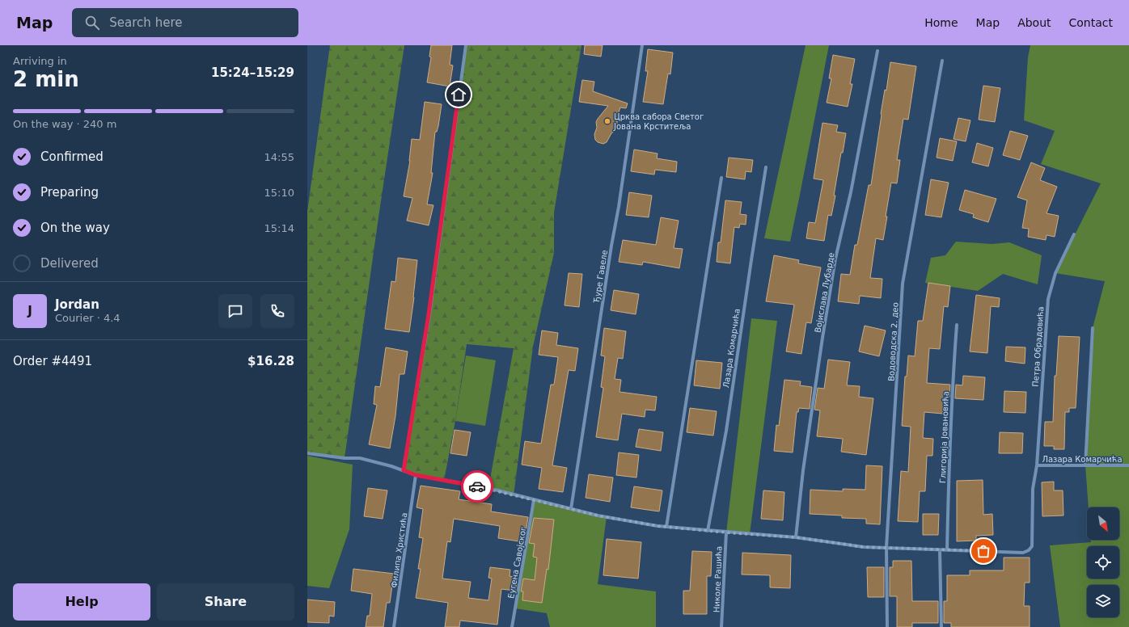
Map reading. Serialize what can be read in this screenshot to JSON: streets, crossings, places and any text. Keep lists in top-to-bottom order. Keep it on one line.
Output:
{"streets":{"street":["Ђуре Гавеле","Војислава Лубарде","Водоводска 2. део","Петра Обрадовића","Лазара Комарчића","Глигорија Јовановића","Филипа Христића","Еугена Савојског","Николе Рашића"]},"crossings":[["Ђуре Гавеле","Лазара Комарчића"],["Војислава Лубарде","Лазара Комарчића"],["Водоводска 2. део","Лазара Комарчића"],["Петра Обрадовића","Лазара Комарчића"],["Лазара Комарчића","Глигорија Јовановића"],["Лазара Комарчића","Филипа Христића"],["Лазара Комарчића","Еугена Савојског"],["Лазара Комарчића","Николе Рашића"]],"places":["Црква сабора Светог Јована Крститеља"],"north":"bottom right","page":{"header":"Map","search":"Search here","nav":["Home","Map","About","Contact"],"heading":["2 min","Arriving in","15:24–15:29"],"panel":["Jordan","Courier · 4.4","Order #4491","$16.28"],"bar":"On the way · 240 m","list":[["Confirmed","14:55"],["Preparing","15:10"],["On the way","15:14"],"Delivered"],"round":"J","buttons":["Help","Share"]}}
